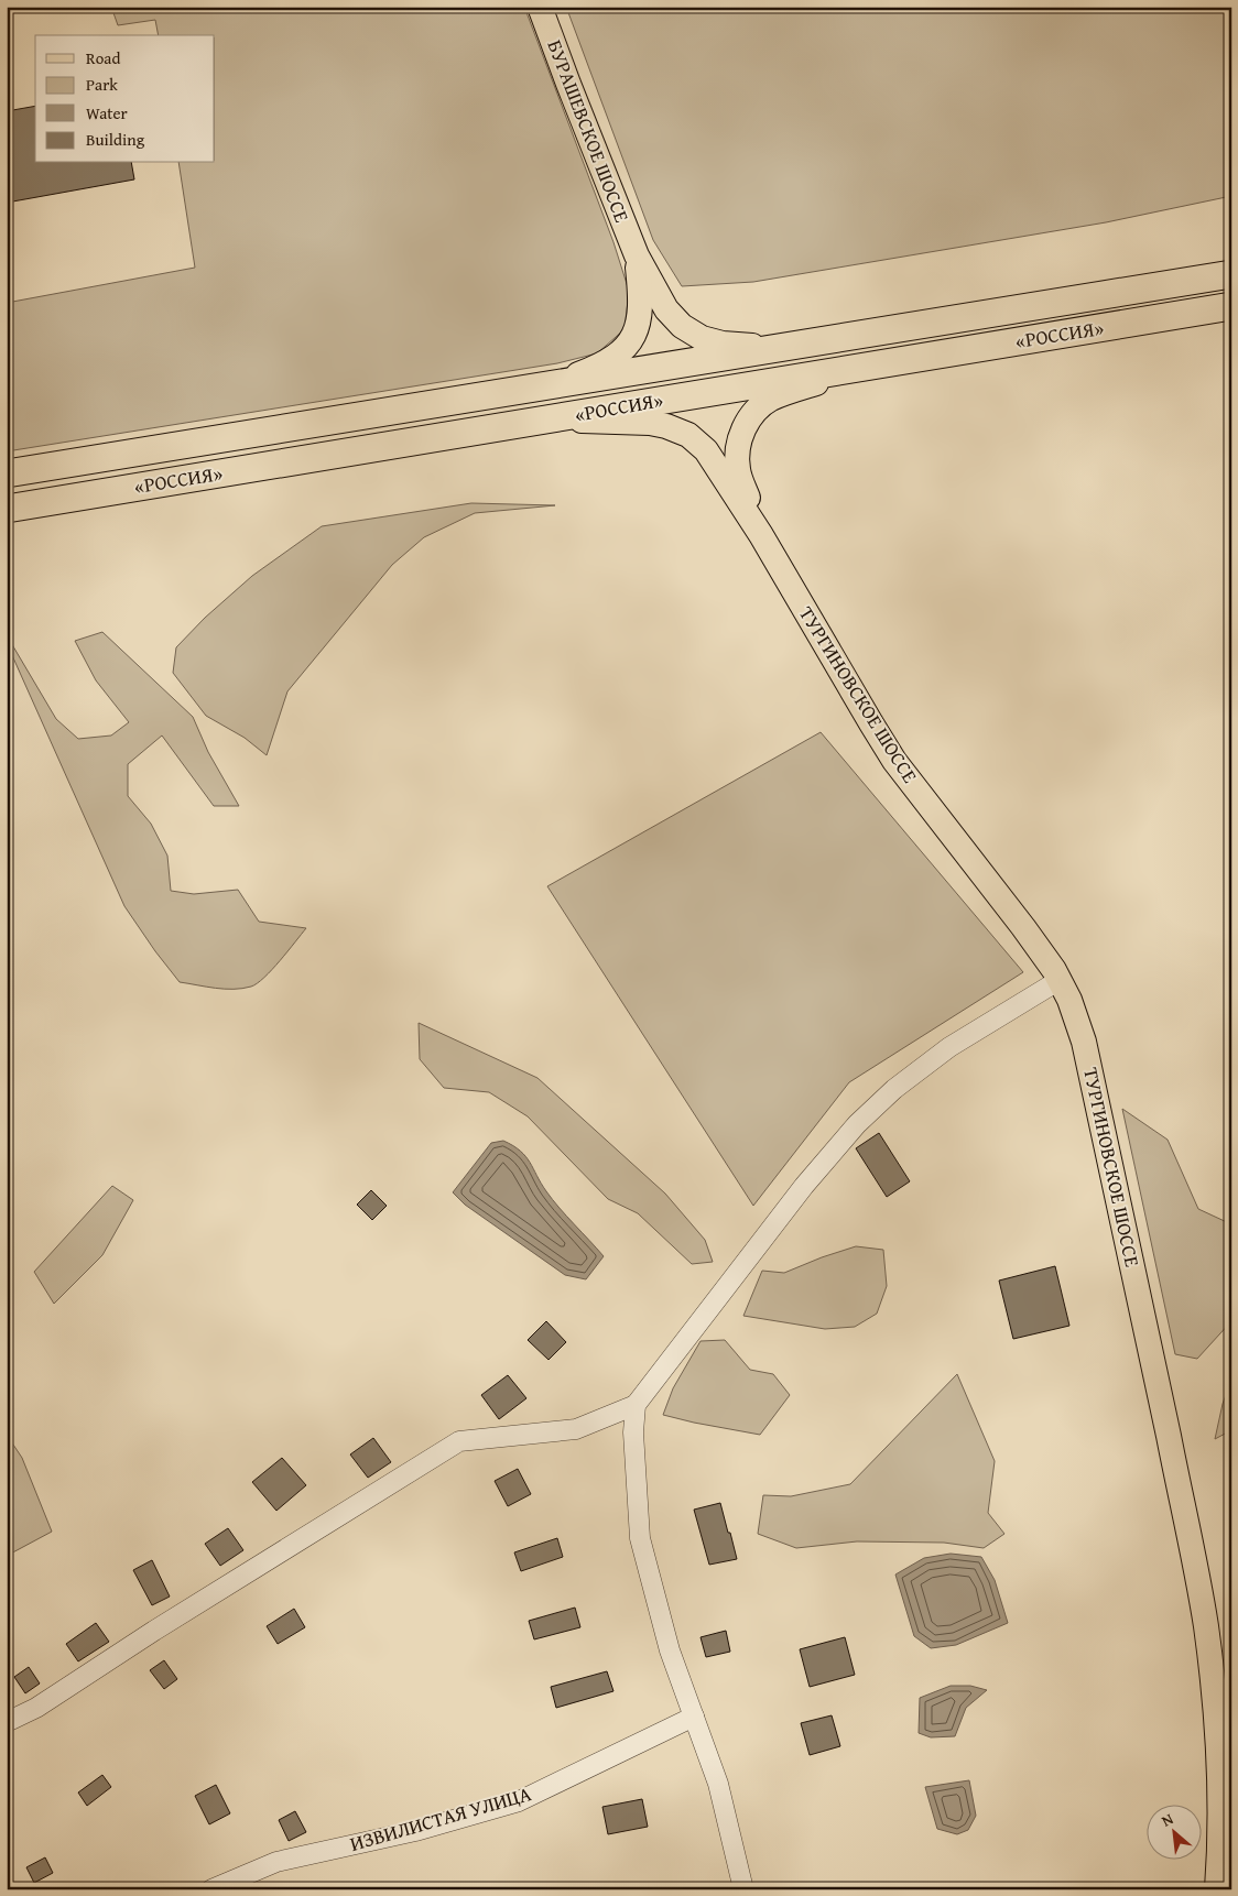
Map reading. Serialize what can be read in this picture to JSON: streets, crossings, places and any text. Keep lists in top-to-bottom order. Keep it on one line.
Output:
{"streets":{"highway":["«РОССИЯ»"],"main road":["БУРАШЕВСКОЕ ШОССЕ","ТУРГИНОВСКОЕ ШОССЕ"],"street":["ИЗВИЛИСТАЯ УЛИЦА"]},"crossings":[["БУРАШЕВСКОЕ ШОССЕ","«РОССИЯ»"],["«РОССИЯ»","ТУРГИНОВСКОЕ ШОССЕ"]],"legend":["Road","Park","Water","Building"],"north":"top left"}
